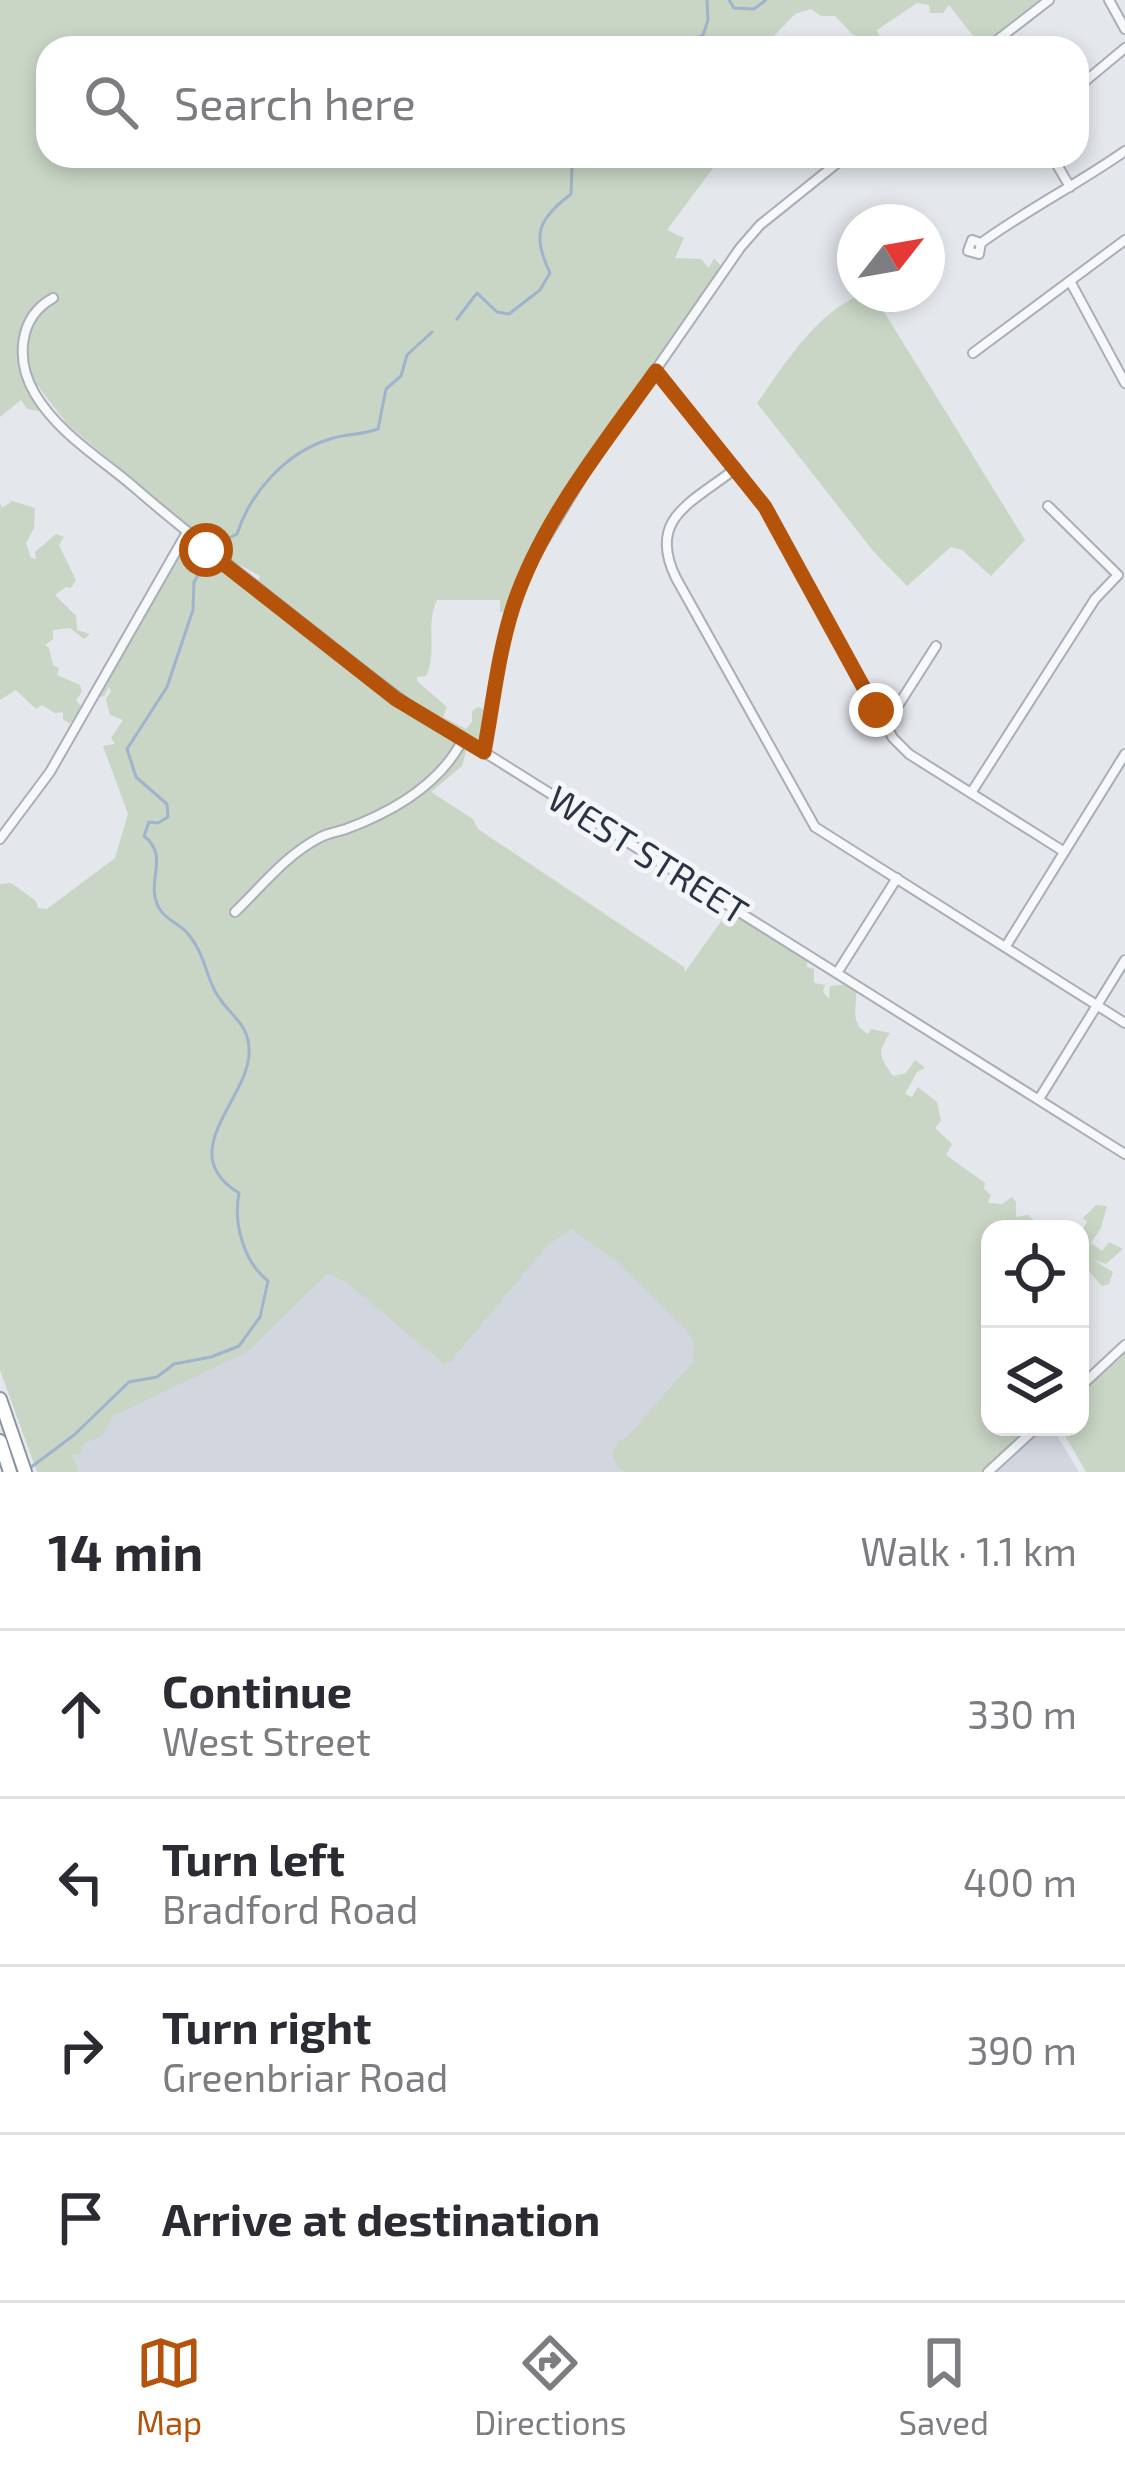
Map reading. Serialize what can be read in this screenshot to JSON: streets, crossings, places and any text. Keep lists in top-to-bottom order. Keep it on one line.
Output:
{"streets":{"street":["WEST STREET"]},"north":"top right","page":{"search":"Search here","heading":["14 min","Walk · 1.1 km"],"list":[["Continue","West Street","330 m"],["Turn left","Bradford Road","400 m"],["Turn right","Greenbriar Road","390 m"],"Arrive at destination"],"nav":["Map","Directions","Saved"]}}
